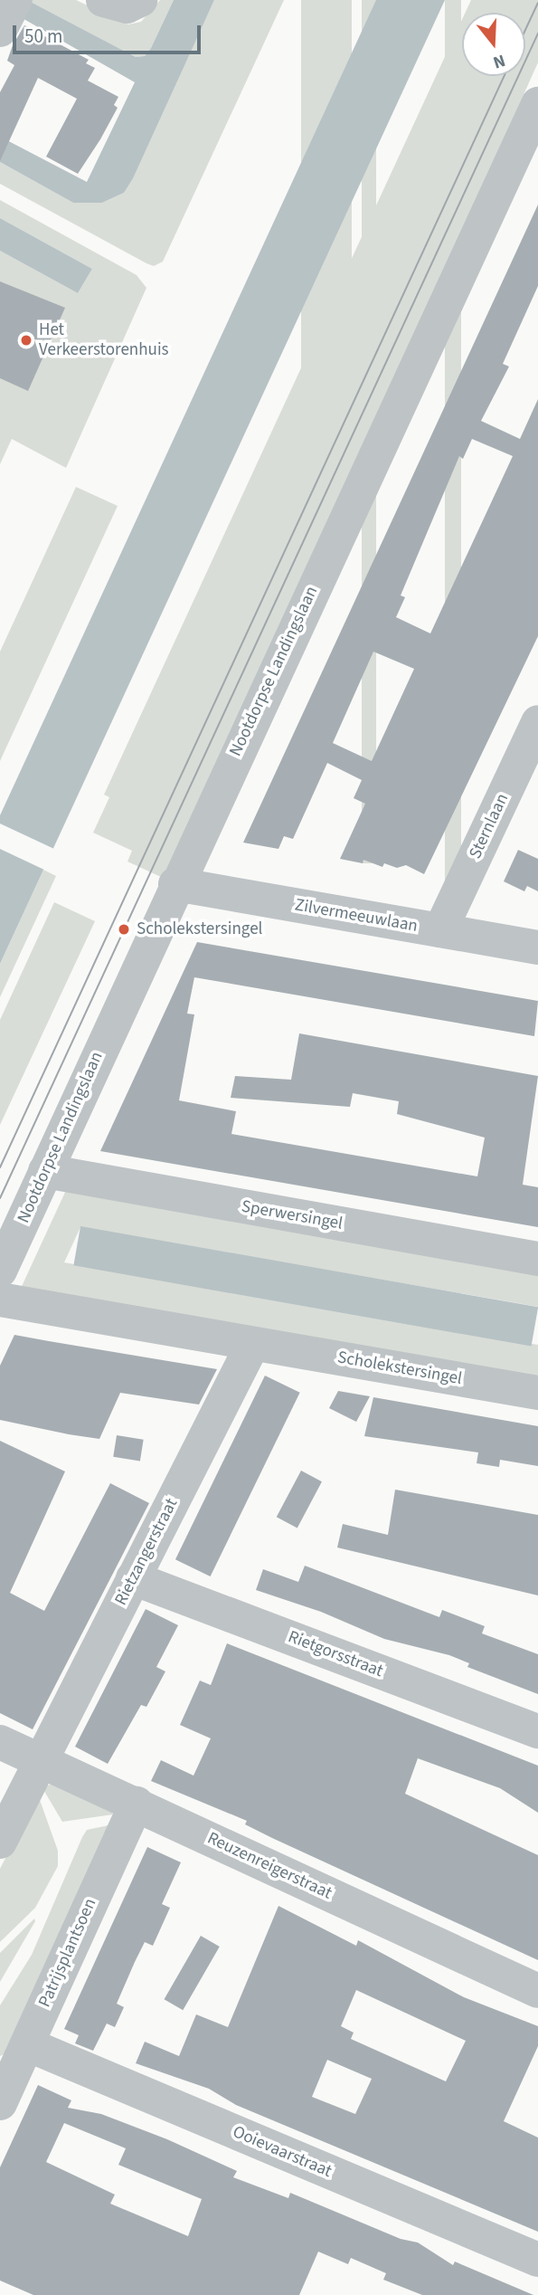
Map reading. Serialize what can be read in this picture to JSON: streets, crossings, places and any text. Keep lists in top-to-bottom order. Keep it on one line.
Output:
{"streets":{"street":["Nootdorpse Landingslaan","Sternlaan","Zilvermeeuwlaan","Sperwersingel","Scholekstersingel","Rietzangerstraat","Rietgorsstraat","Reuzenreigerstraat","Patrijsplantsoen","Ooievaarstraat"]},"crossings":[["Nootdorpse Landingslaan","Zilvermeeuwlaan"],["Nootdorpse Landingslaan","Sperwersingel"],["Sternlaan","Zilvermeeuwlaan"],["Scholekstersingel","Rietzangerstraat"],["Rietzangerstraat","Rietgorsstraat"],["Rietzangerstraat","Reuzenreigerstraat"],["Reuzenreigerstraat","Patrijsplantsoen"],["Patrijsplantsoen","Ooievaarstraat"]],"places":["Het Verkeerstorenhuis","Scholekstersingel"],"scale_bar":"50 m","north":"bottom"}
